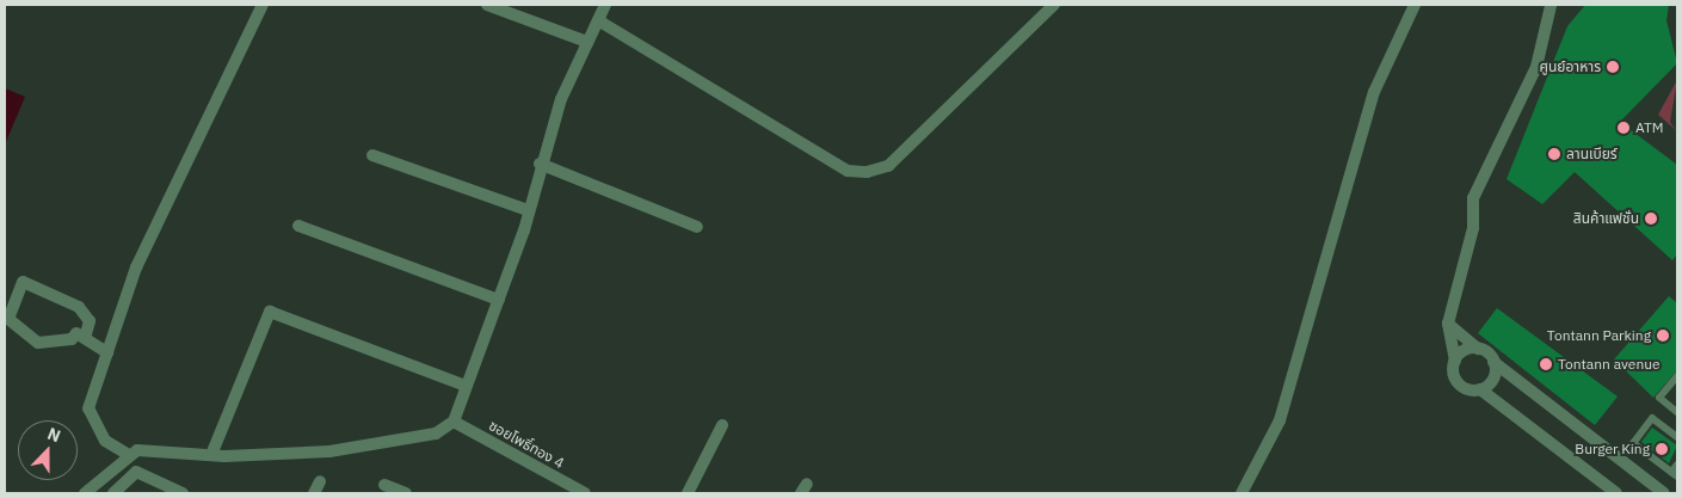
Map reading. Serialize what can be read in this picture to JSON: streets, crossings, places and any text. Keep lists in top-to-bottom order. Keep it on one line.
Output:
{"streets":{"street":["ซอยโพธิ์ทอง 4"]},"places":["ศูนย์อาหาร","ATM","ลานเบียร์","สินค้าแฟชั่น","Tontann Parking","Tontann avenue","Burger King"],"north":"top"}
